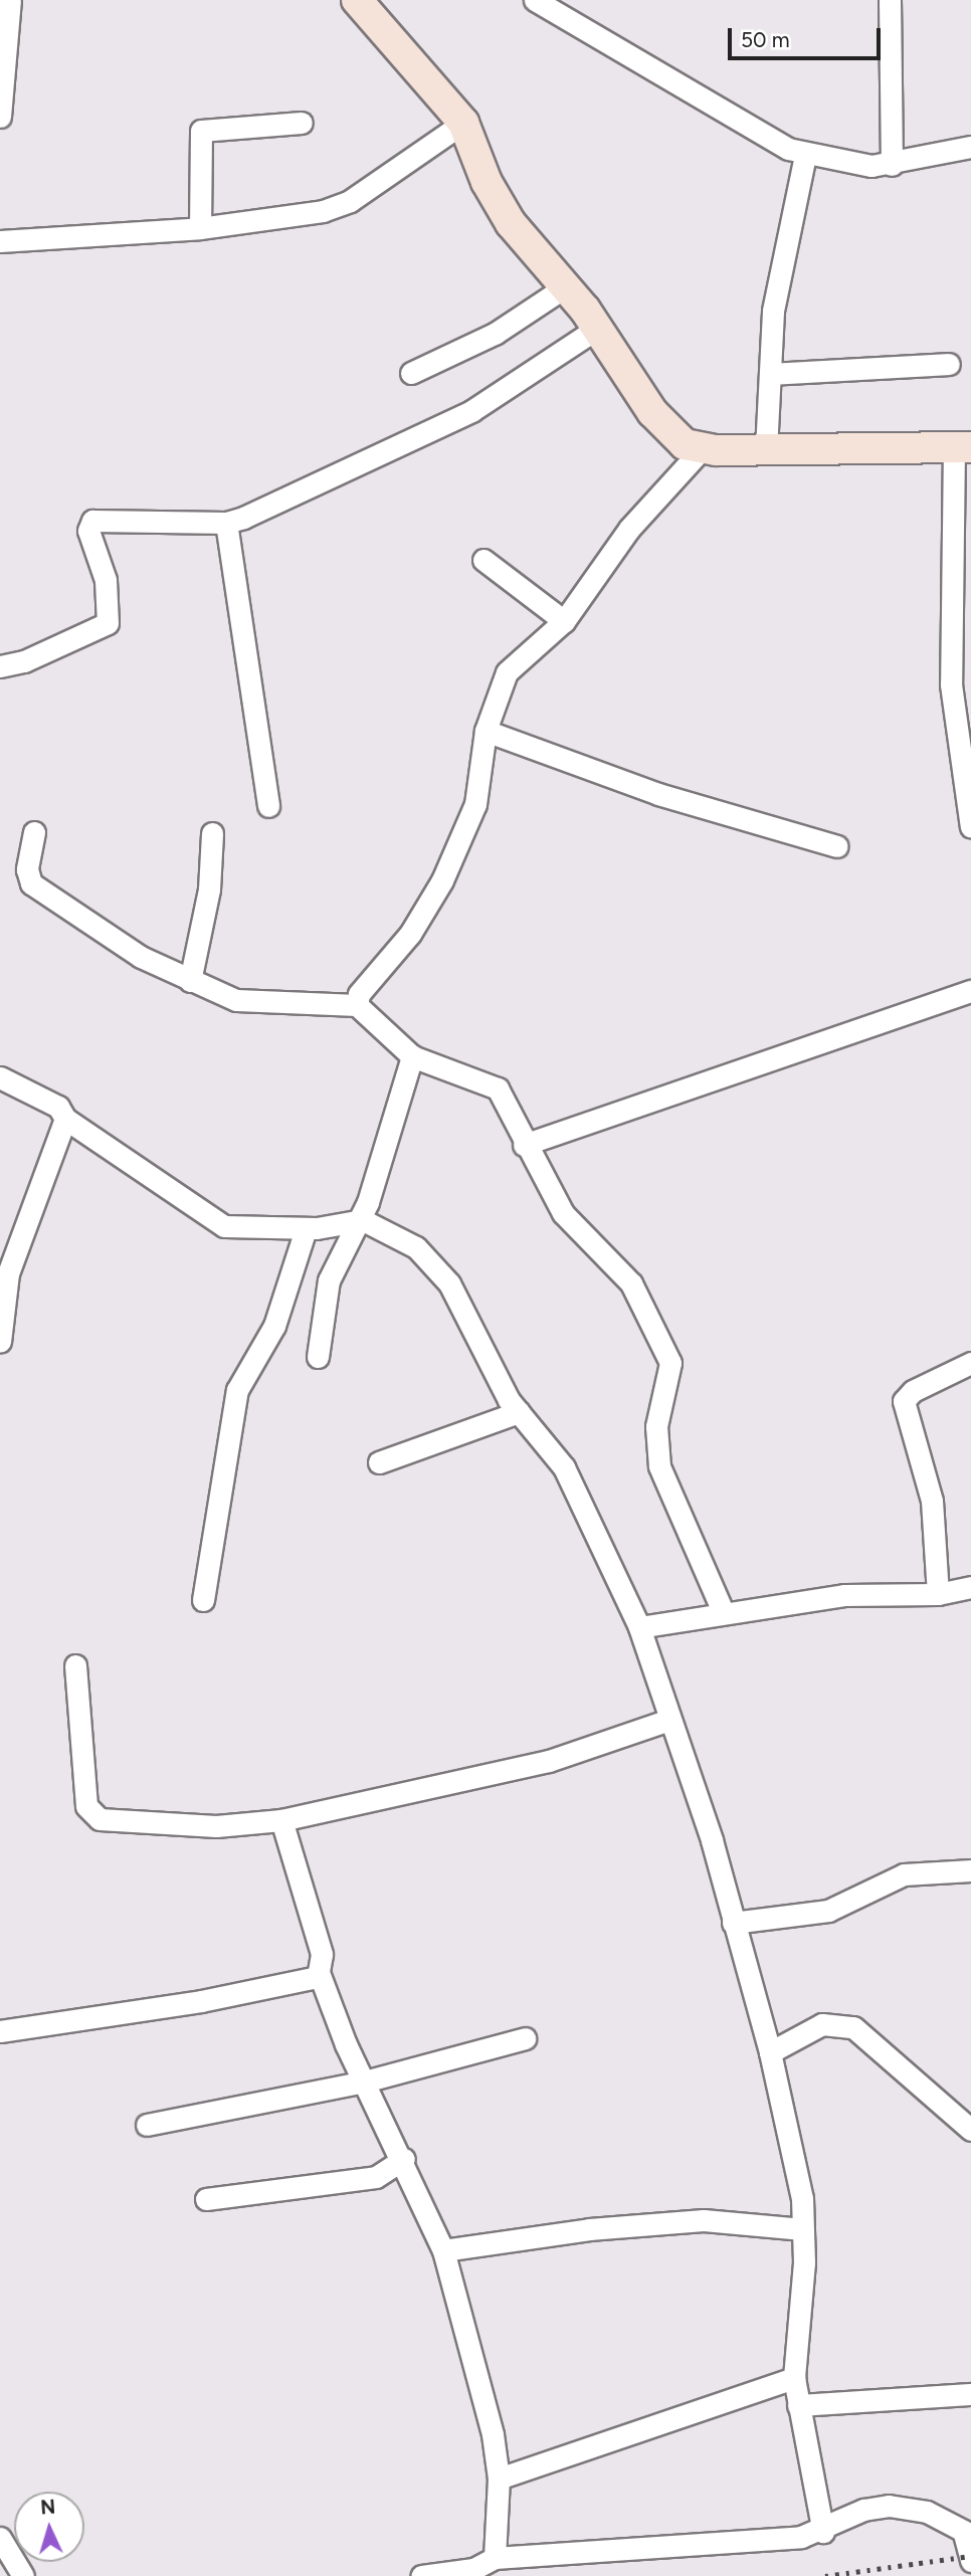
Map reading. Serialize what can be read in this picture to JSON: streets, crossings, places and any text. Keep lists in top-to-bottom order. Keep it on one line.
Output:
{"scale_bar":"50 m","north":"top"}
